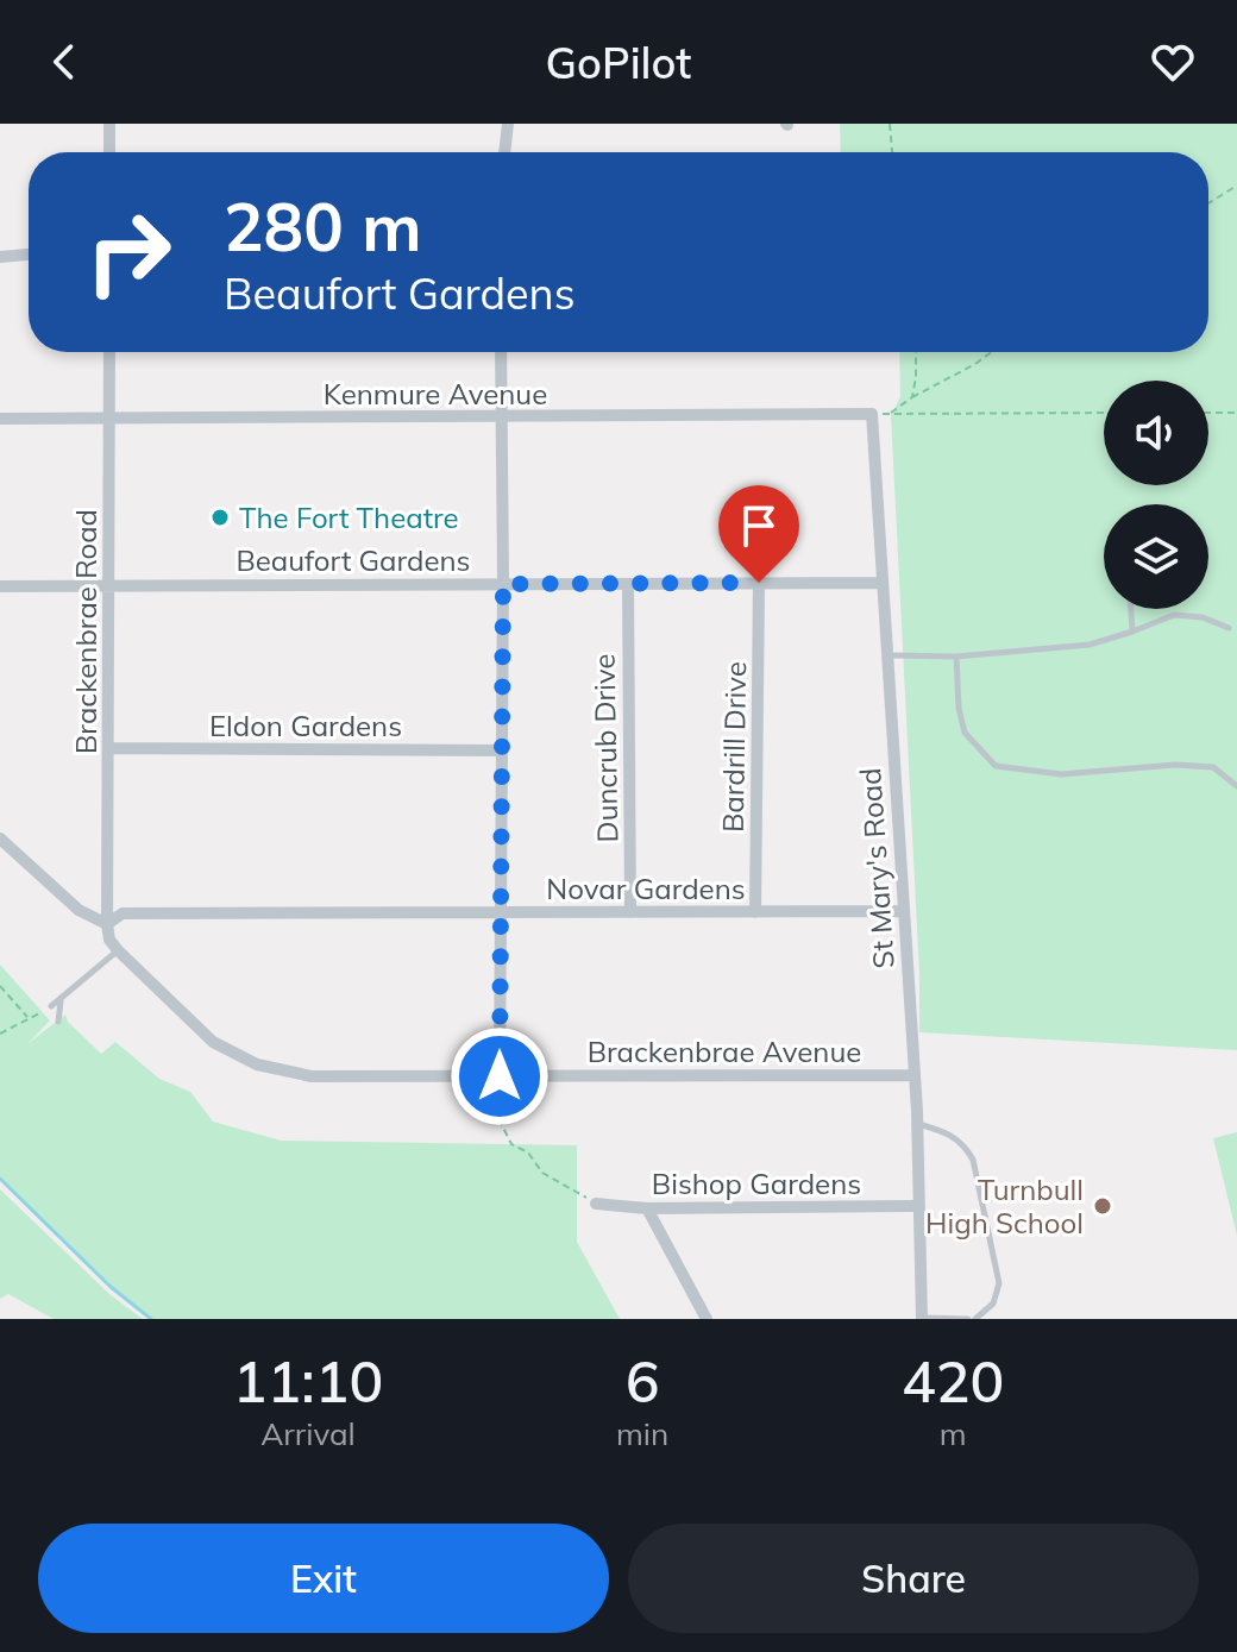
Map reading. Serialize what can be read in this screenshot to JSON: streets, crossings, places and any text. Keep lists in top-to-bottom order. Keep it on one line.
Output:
{"streets":{"street":["Kenmure Avenue","Beaufort Gardens","Brackenbrae Road","Eldon Gardens","Bardrill Drive","Duncrub Drive","St Mary's Road","Novar Gardens","Brackenbrae Avenue","Bishop Gardens"]},"crossings":[["Kenmure Avenue","Brackenbrae Road"],["Kenmure Avenue","St Mary's Road"],["Beaufort Gardens","Brackenbrae Road"],["Beaufort Gardens","Bardrill Drive"],["Beaufort Gardens","Duncrub Drive"],["Beaufort Gardens","St Mary's Road"],["Brackenbrae Road","Eldon Gardens"],["Brackenbrae Road","Novar Gardens"],["Brackenbrae Road","Brackenbrae Avenue"],["Bardrill Drive","Novar Gardens"],["Duncrub Drive","Novar Gardens"],["St Mary's Road","Novar Gardens"],["St Mary's Road","Brackenbrae Avenue"],["St Mary's Road","Bishop Gardens"],["Novar Gardens","Brackenbrae Avenue"]],"places":["The Fort Theatre","Turnbull High School"],"page":{"header":"GoPilot","turn":["280 m","Beaufort Gardens"],"eta":["11:10","Arrival","6","min","420","m"],"buttons":["Exit","Share"]}}
